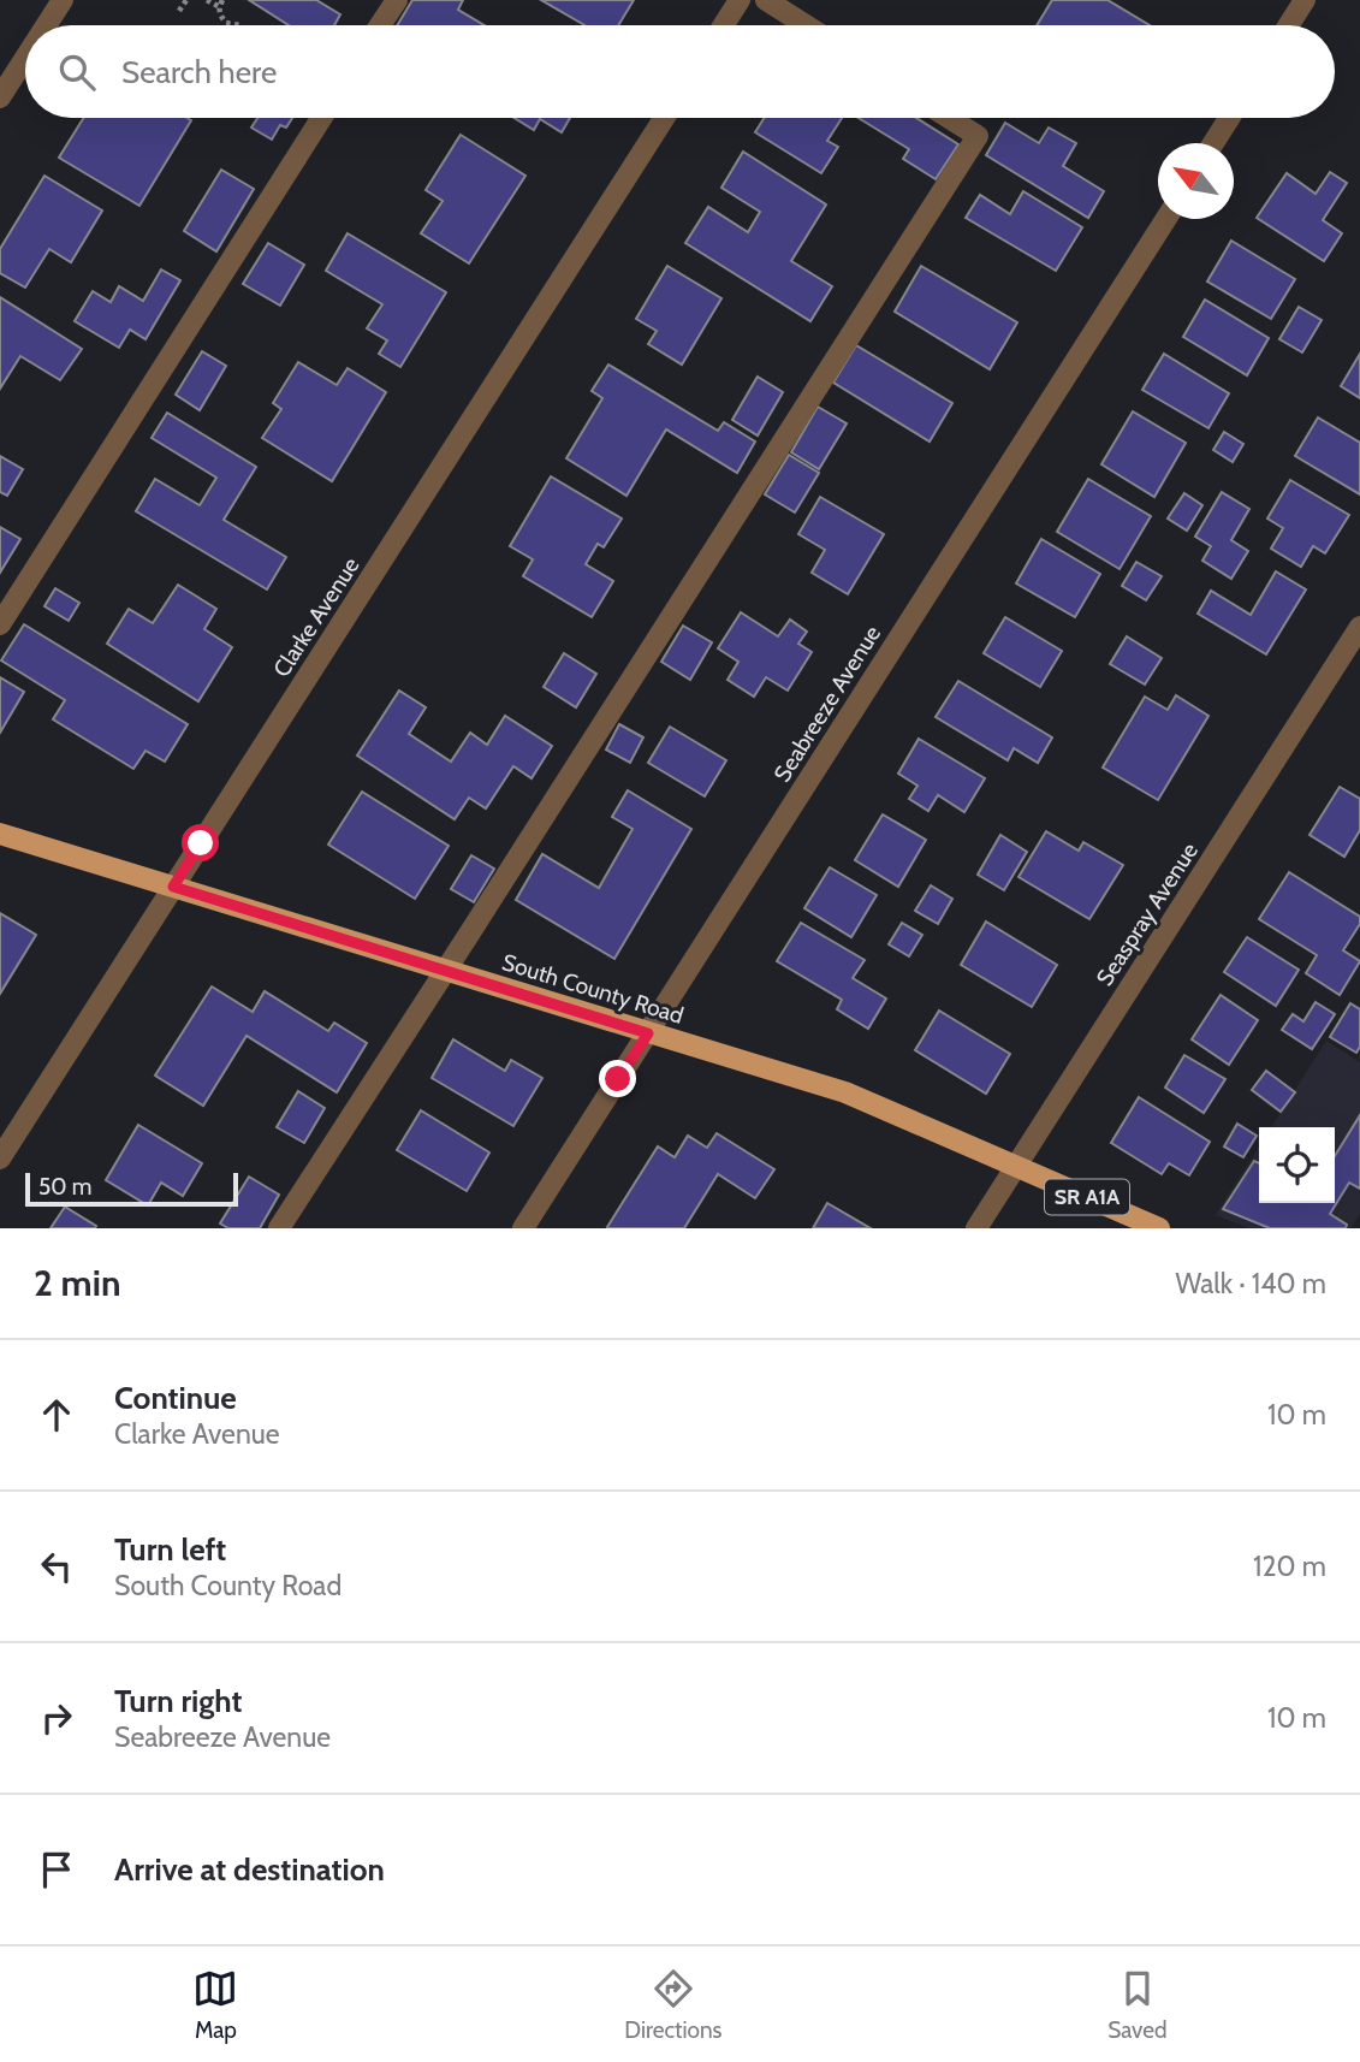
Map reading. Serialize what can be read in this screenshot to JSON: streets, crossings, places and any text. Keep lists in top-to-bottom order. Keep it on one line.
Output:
{"streets":{"main road":["South County Road","SR A1A"],"street":["Clarke Avenue","Seabreeze Avenue","Seaspray Avenue"]},"crossings":[["Clarke Avenue","South County Road"],["Seabreeze Avenue","South County Road"],["Seaspray Avenue","South County Road"]],"scale_bar":"50 m","north":"top left","page":{"search":"Search here","scale":"50 m","heading":["2 min","Walk · 140 m"],"list":[["Continue","Clarke Avenue","10 m"],["Turn left","South County Road","120 m"],["Turn right","Seabreeze Avenue","10 m"],"Arrive at destination"],"nav":["Map","Directions","Saved"]}}
